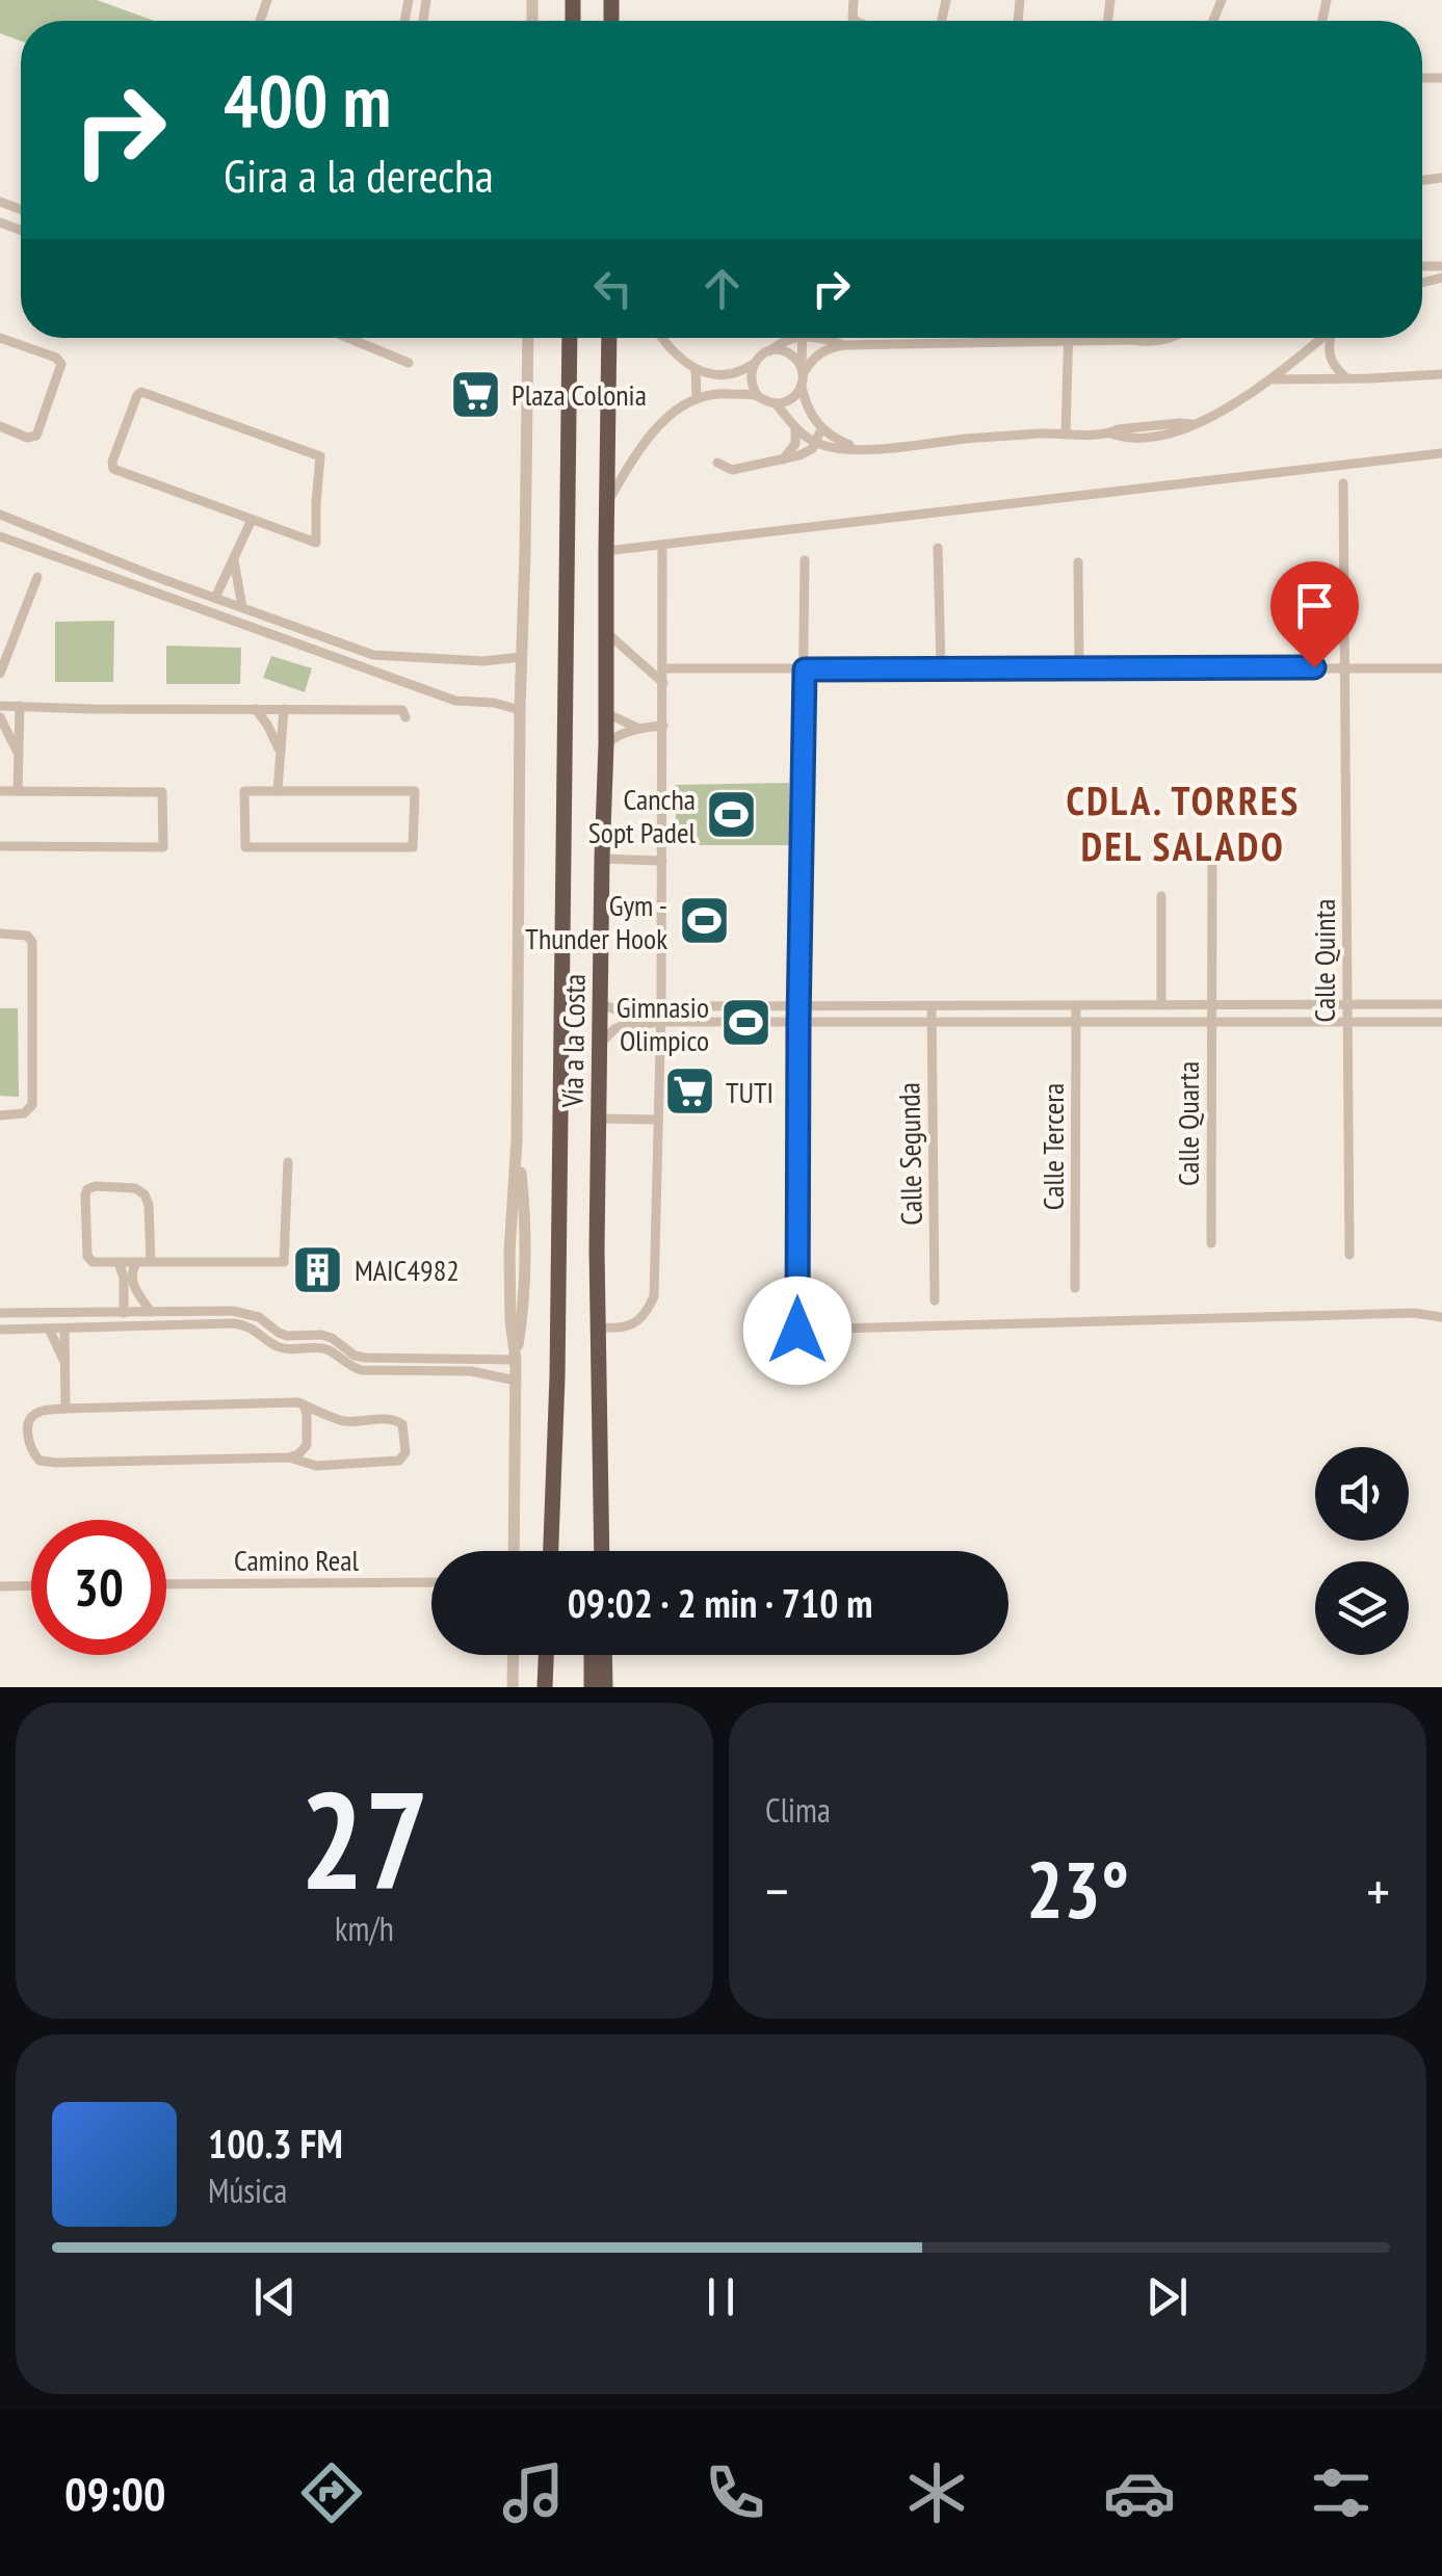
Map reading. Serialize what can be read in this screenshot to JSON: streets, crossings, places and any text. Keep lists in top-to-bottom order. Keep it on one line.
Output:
{"streets":{"highway":["Vía a la Costa"],"street":["Calle Quinta","Calle Quarta","Calle Tercera","Calle Segunda","Camino Real"]},"districts":["CDLA. TORRES DEL SALADO"],"places":{"supermarket":["Plaza Colonia","TUTI"],"sports":["Cancha Sopt Padel","Gym - Thunder Hook","Gimnasio Olimpico"],"building":["MAIC4982"]},"page":{"turn":["400 m","Gira a la derecha"],"limit":"30","trip":"09:02 · 2 min · 710 m","tile":[["27","km/h"],"Clima"],"heat":["−","23°","+"],"song":["100.3 FM","Música"],"tabs":"09:00"}}
